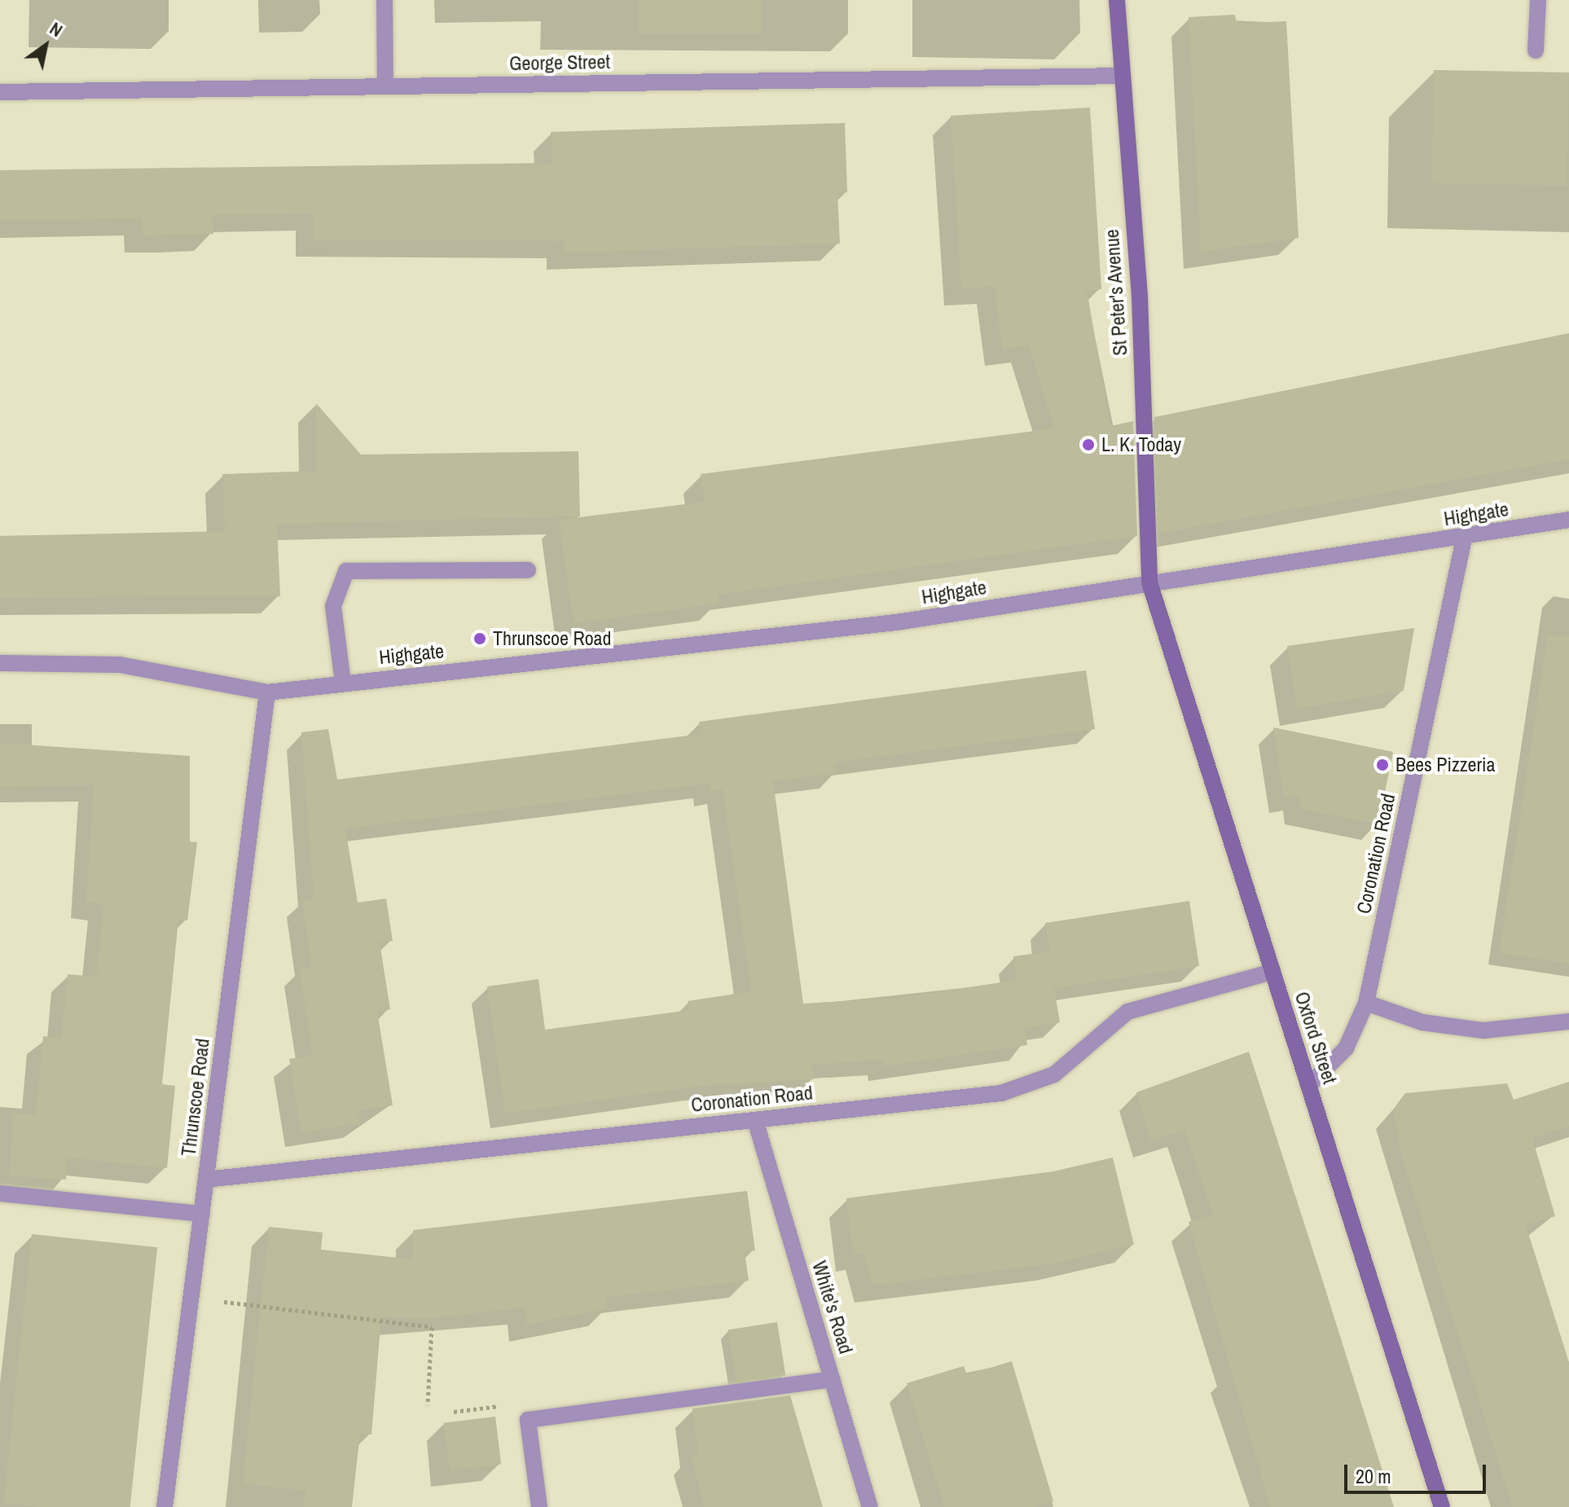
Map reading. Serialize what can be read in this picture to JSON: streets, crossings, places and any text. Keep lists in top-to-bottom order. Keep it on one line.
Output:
{"streets":{"street":["George Street","St Peter's Avenue","Highgate","Coronation Road","Oxford Street","Thrunscoe Road","White's Road"]},"crossings":[["George Street","St Peter's Avenue"],["St Peter's Avenue","Highgate"],["St Peter's Avenue","Oxford Street"],["Highgate","Coronation Road"],["Highgate","Oxford Street"],["Highgate","Thrunscoe Road"],["Coronation Road","Oxford Street"],["Coronation Road","Thrunscoe Road"],["Coronation Road","White's Road"]],"places":["L. K. Today","Thrunscoe Road","Bees Pizzeria"],"scale_bar":"20 m","north":"top right"}
